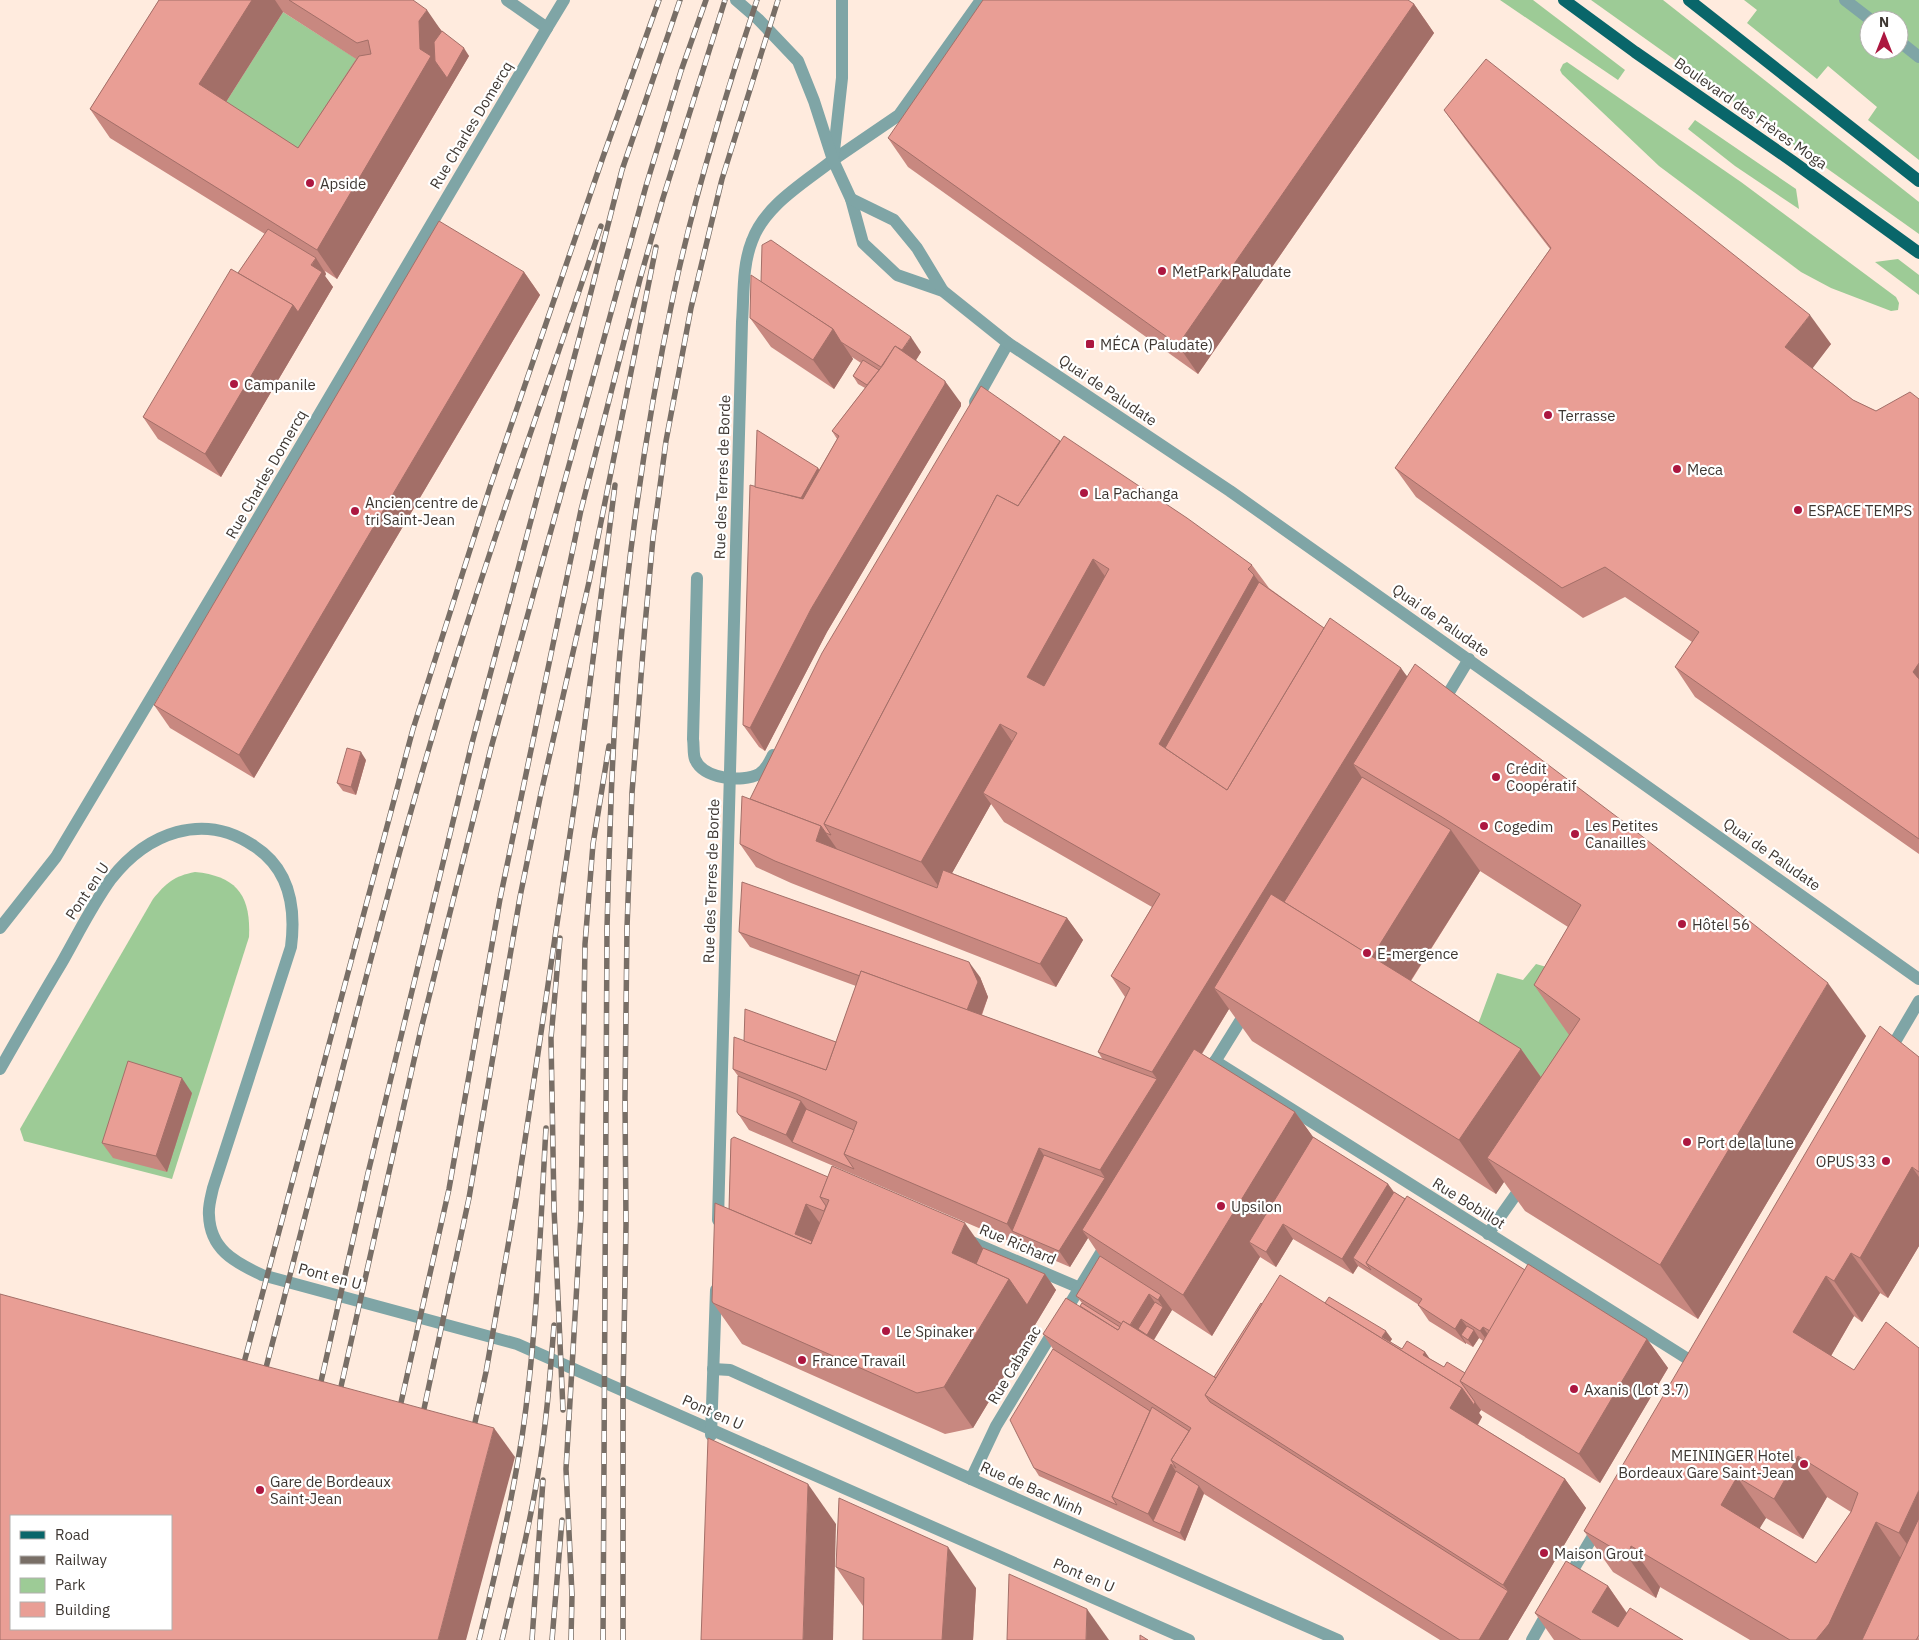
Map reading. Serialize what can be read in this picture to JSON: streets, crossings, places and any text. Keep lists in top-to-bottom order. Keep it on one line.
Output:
{"streets":{"main road":["Boulevard des Frères Moga"],"street":["Rue Charles Domercq","Quai de Paludate","Rue des Terres de Borde","Pont en U","Rue Bobillot","Rue Richard","Rue Cabanac","Rue de Bac Ninh"]},"crossings":[["Quai de Paludate","Rue des Terres de Borde"],["Rue Richard","Rue Cabanac"],["Rue Cabanac","Rue de Bac Ninh"]],"places":{"other":["Apside","MetPark Paludate","Campanile","Terrasse","Meca","La Pachanga","ESPACE TEMPS","Ancien centre de tri Saint-Jean","Crédit Coopératif","Cogedim","Les Petites Canailles","Hôtel 56","E-mergence","Port de la lune","OPUS 33","Upsilon","Le Spinaker","France Travail","Axanis (Lot 3.7)","MEININGER Hotel Bordeaux Gare Saint-Jean","Gare de Bordeaux Saint-Jean","Maison Grout"],"transit":["MÉCA (Paludate)"]},"legend":["Road","Railway","Park","Building"],"north":"top"}
